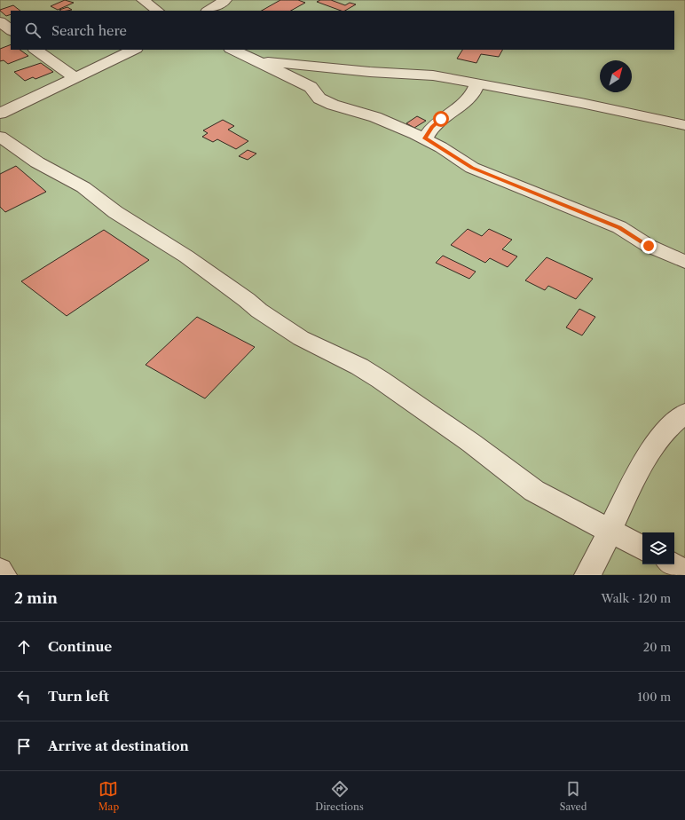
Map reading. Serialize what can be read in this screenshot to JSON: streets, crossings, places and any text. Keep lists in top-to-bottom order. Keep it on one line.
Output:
{"north":"top right","page":{"search":"Search here","heading":["2 min","Walk · 120 m"],"list":[["Continue","20 m"],["Turn left","100 m"],"Arrive at destination"],"nav":["Map","Directions","Saved"]}}
